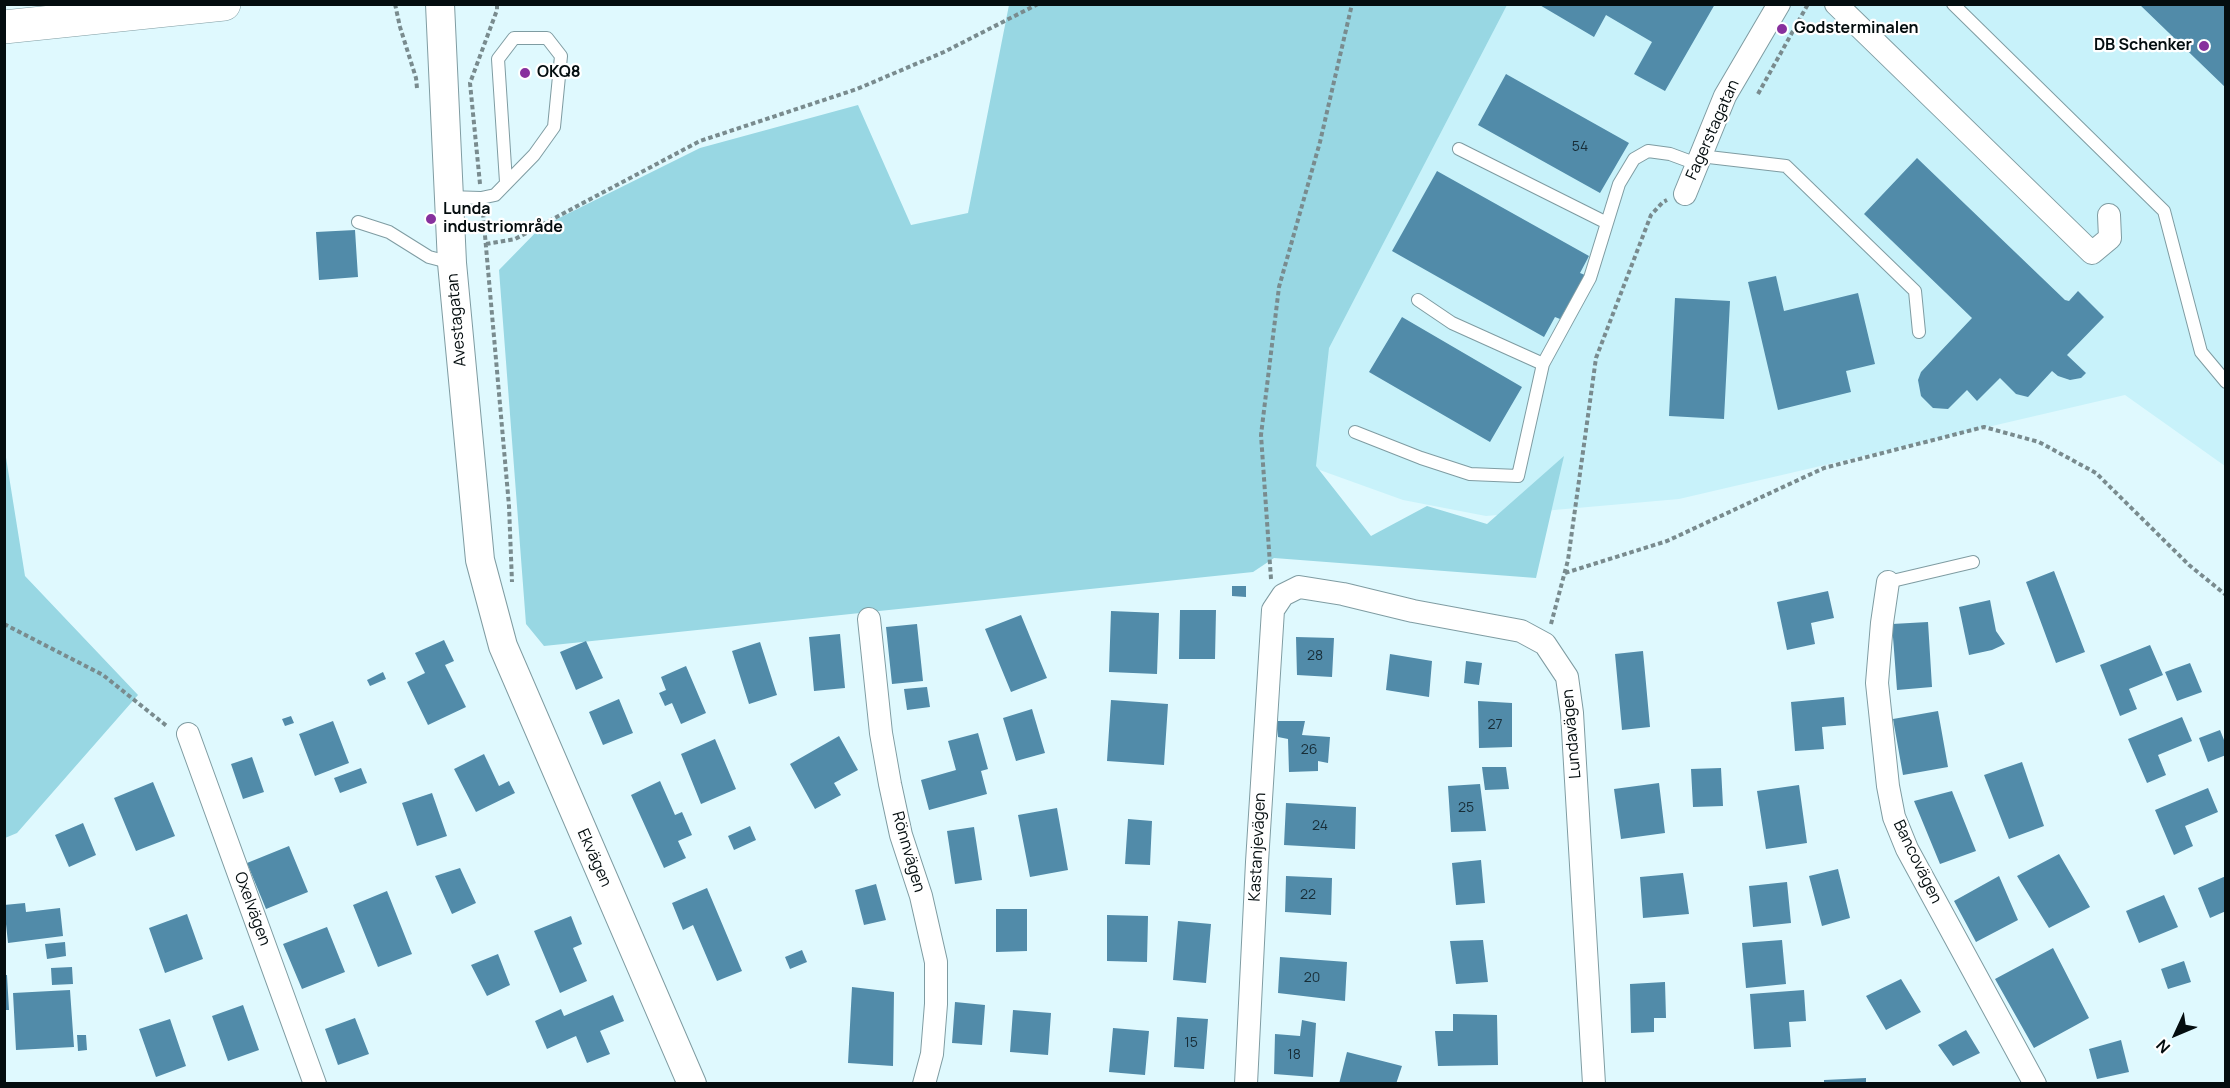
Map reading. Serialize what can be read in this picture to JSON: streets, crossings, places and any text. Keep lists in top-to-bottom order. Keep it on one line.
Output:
{"streets":{"street":["Fagerstagatan","Avestagatan","Lundavägen","Kastanjevägen","Rönnvägen","Ekvägen","Bancovägen","Oxelvägen"]},"crossings":[["Avestagatan","Ekvägen"],["Lundavägen","Kastanjevägen"]],"places":["Godsterminalen","DB Schenker","OKQ8","Lunda industriområde"],"house_numbers":["54","28","27","26","25","24","22","20","15","18"],"north":"bottom left"}
